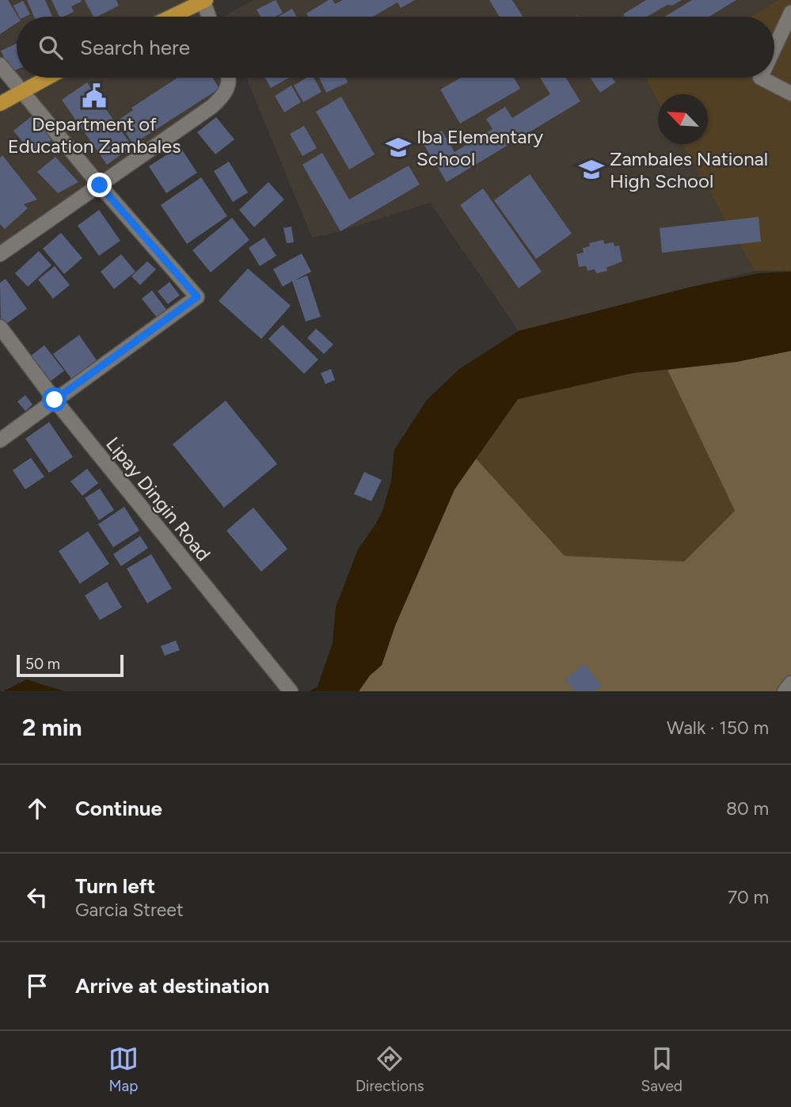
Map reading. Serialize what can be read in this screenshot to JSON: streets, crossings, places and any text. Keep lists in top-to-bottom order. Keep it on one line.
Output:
{"streets":{"street":["Lipay Dingin Road"]},"places":{"public building":["Department of Education Zambales"],"school or university":["Iba Elementary School","Zambales National High School"]},"scale_bar":"50 m","north":"top left","page":{"search":"Search here","scale":"50 m","heading":["2 min","Walk · 150 m"],"list":[["Continue","80 m"],["Turn left","Garcia Street","70 m"],"Arrive at destination"],"nav":["Map","Directions","Saved"]}}
